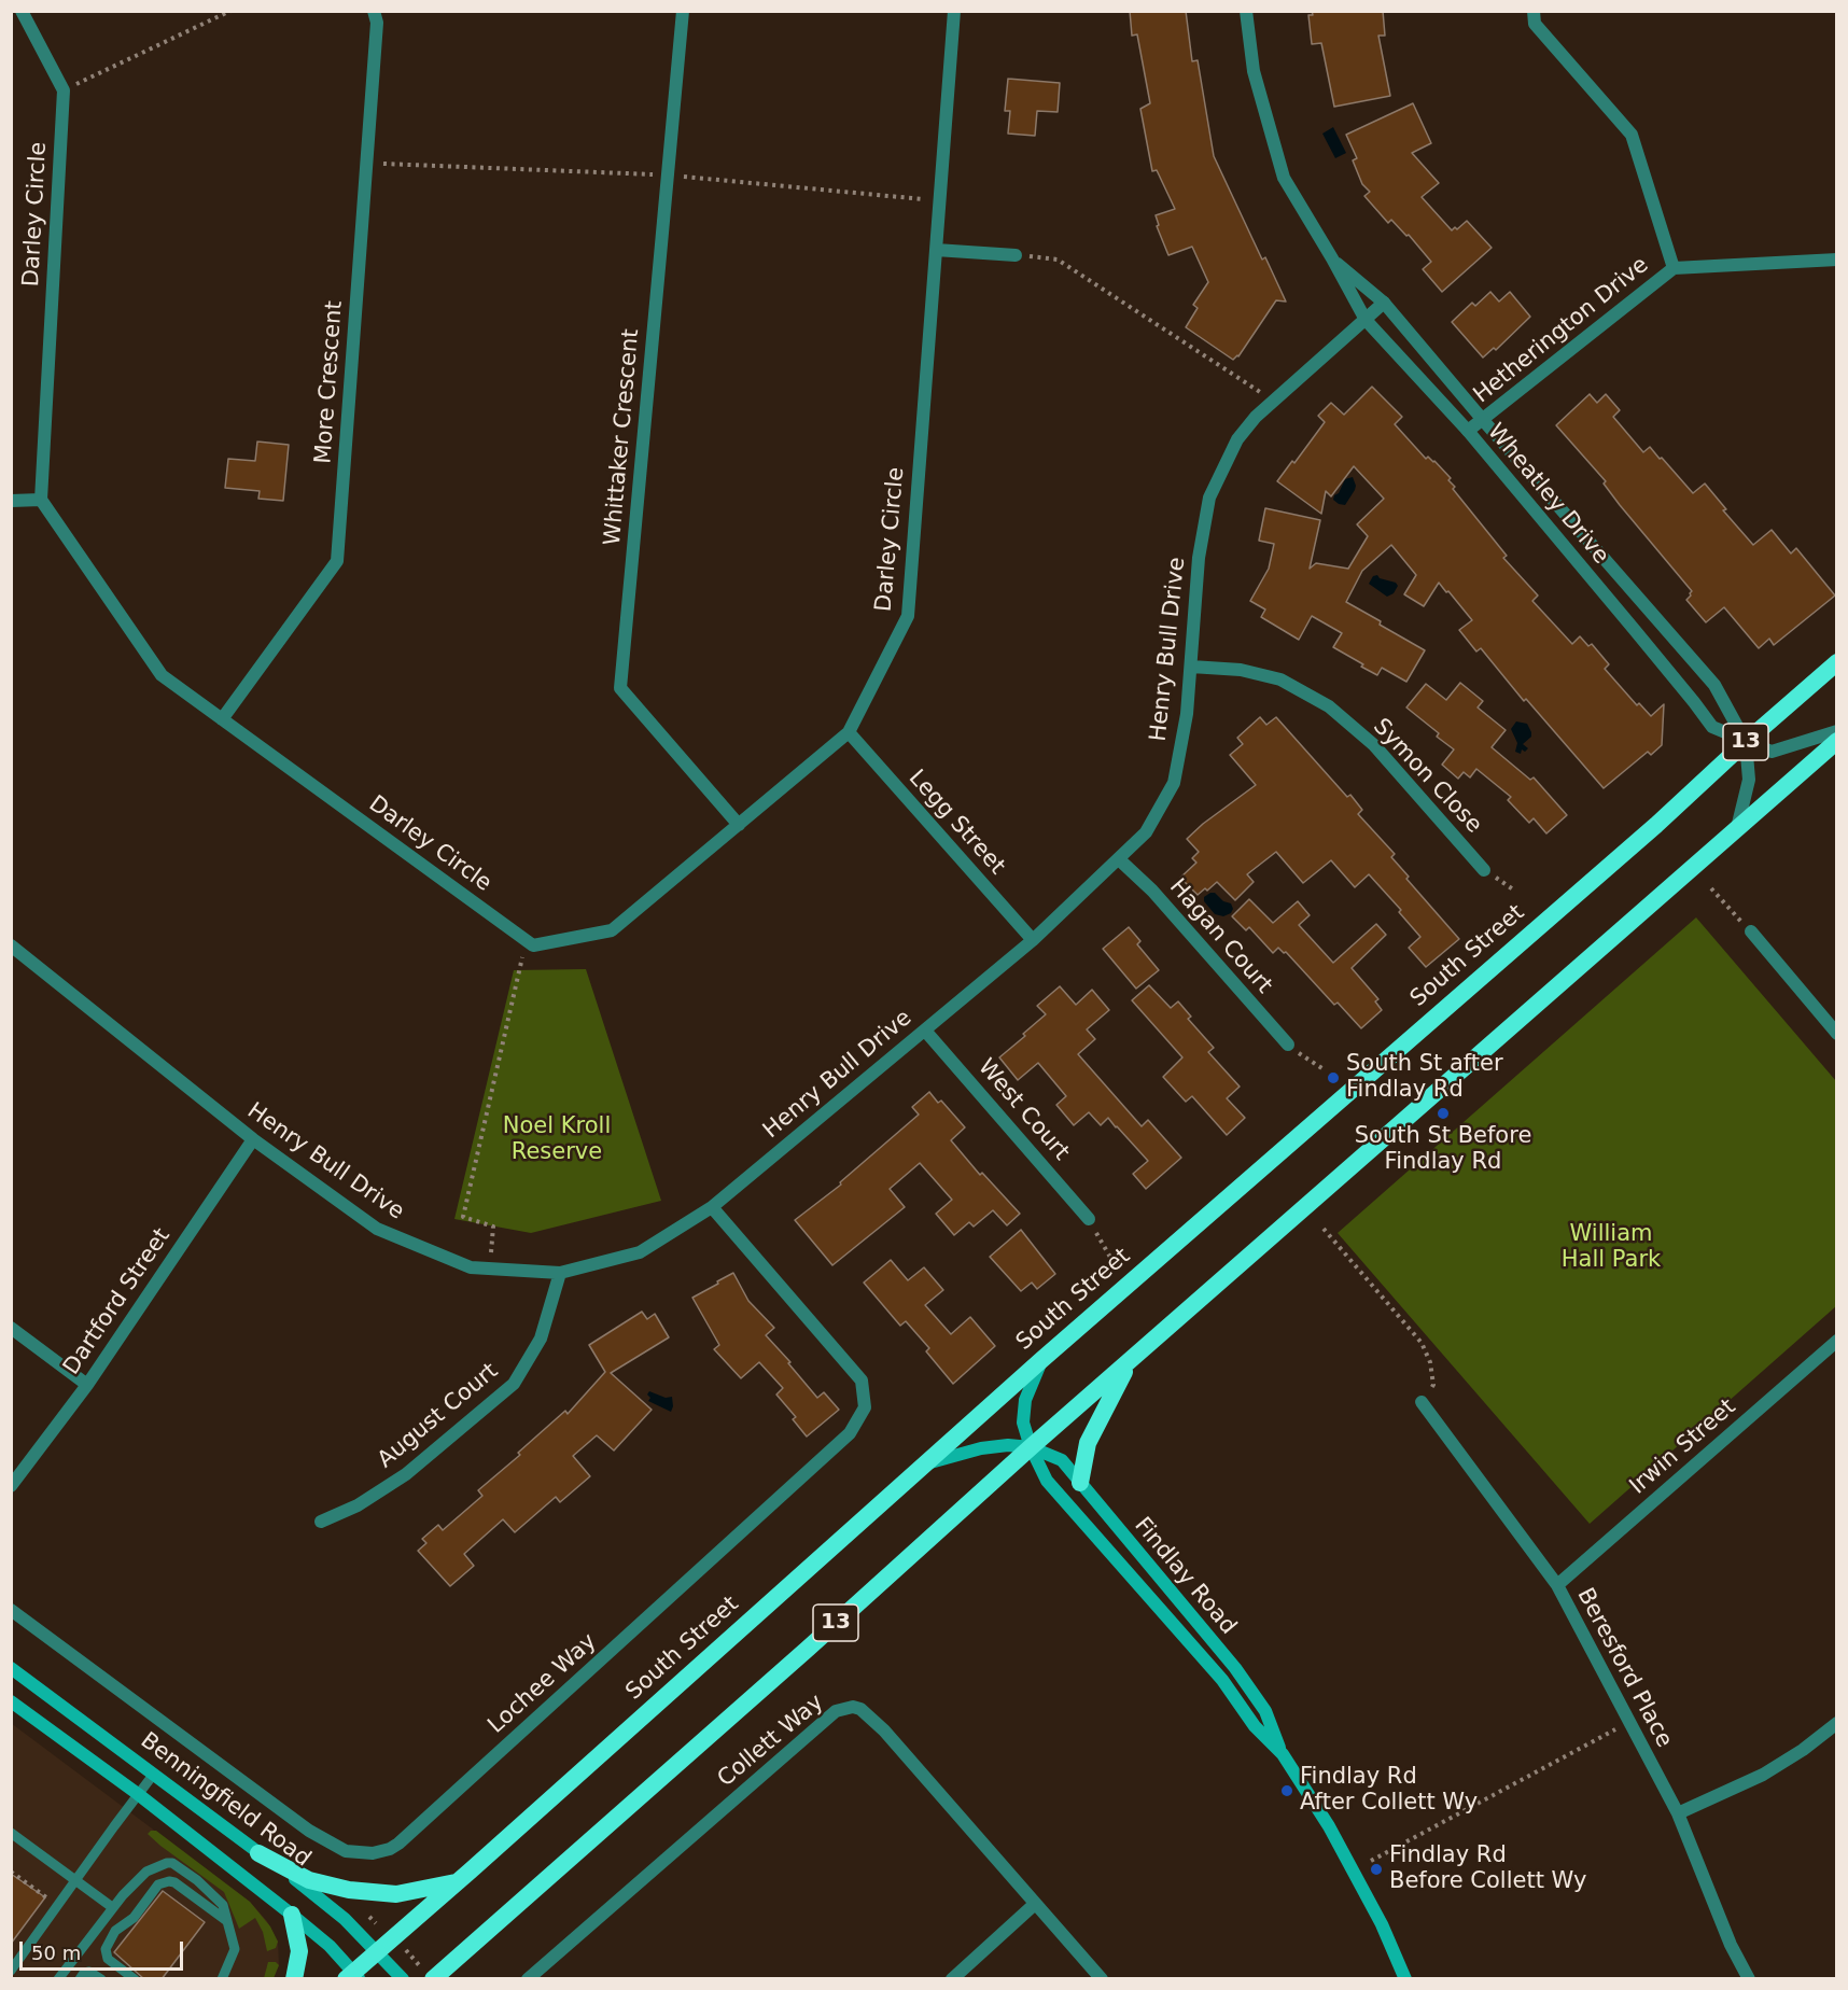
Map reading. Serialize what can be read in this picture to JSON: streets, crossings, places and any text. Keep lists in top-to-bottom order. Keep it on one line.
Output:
{"streets":{"highway":["13","South Street"],"main road":["Findlay Road","Benningfield Road"],"street":["Darley Circle","Hetherington Drive","More Crescent","Whittaker Crescent","Wheatley Drive","Henry Bull Drive","Symon Close","Legg Street","Hagan Court","West Court","Dartford Street","August Court","Irwin Street","Beresford Place","Lochee Way","Collett Way"]},"crossings":[["Darley Circle","More Crescent"],["Darley Circle","Whittaker Crescent"],["Darley Circle","Legg Street"],["Hetherington Drive","Wheatley Drive"],["Wheatley Drive","Henry Bull Drive"],["Wheatley Drive","13"],["Wheatley Drive","South Street"],["Henry Bull Drive","Symon Close"],["Henry Bull Drive","Legg Street"],["Henry Bull Drive","Hagan Court"],["Henry Bull Drive","West Court"],["Henry Bull Drive","Dartford Street"],["Henry Bull Drive","August Court"],["Henry Bull Drive","Lochee Way"],["13","Findlay Road"],["South Street","Findlay Road"],["South Street","Benningfield Road"],["Irwin Street","Beresford Place"]],"parks":["Noel Kroll Reserve","William Hall Park"],"places":["South St after Findlay Rd","South St Before Findlay Rd","Findlay Rd After Collett Wy","Findlay Rd Before Collett Wy"],"scale_bar":"50 m"}
